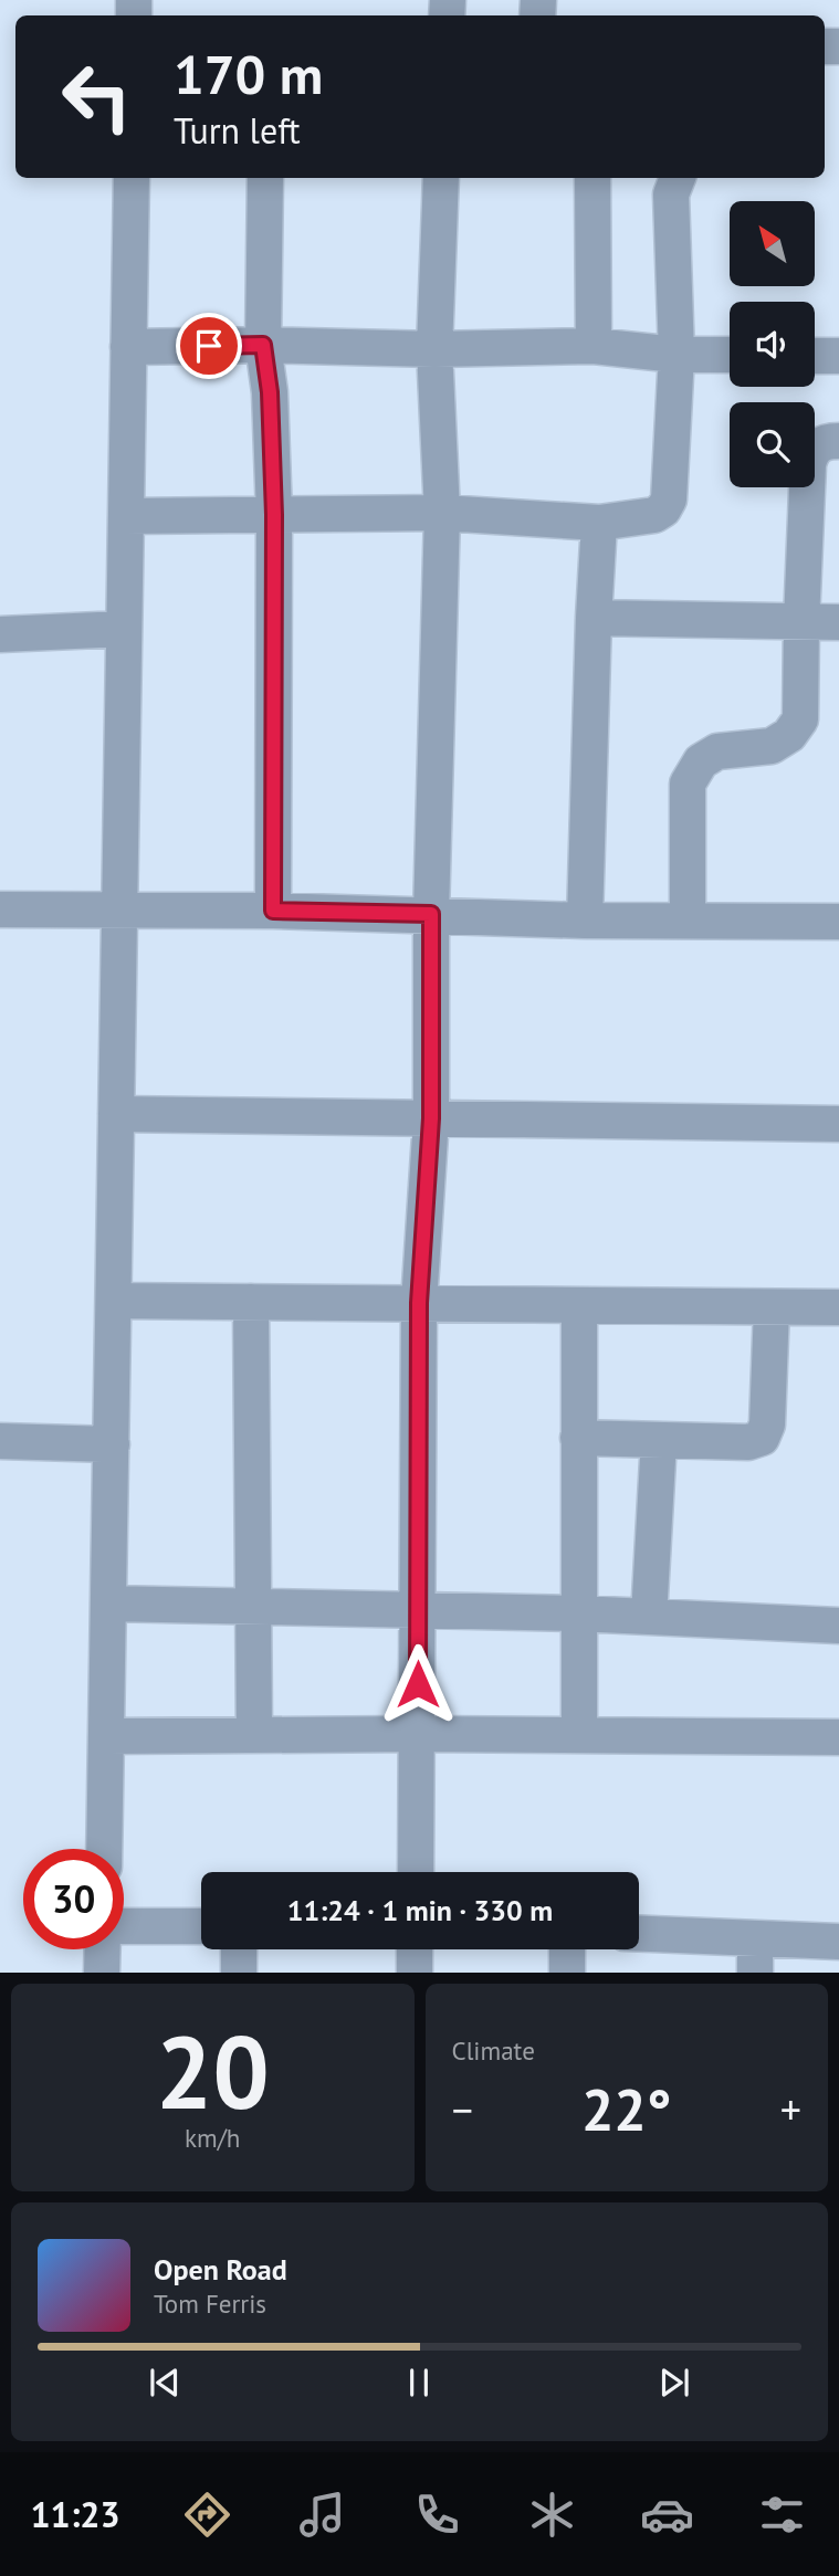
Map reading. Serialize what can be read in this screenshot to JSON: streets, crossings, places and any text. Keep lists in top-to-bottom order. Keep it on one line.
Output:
{"north":"top left","page":{"turn":["170 m","Turn left"],"limit":"30","trip":"11:24 · 1 min · 330 m","tile":[["20","km/h"],"Climate"],"heat":["−","22°","+"],"song":["Open Road","Tom Ferris"],"tabs":"11:23"}}
